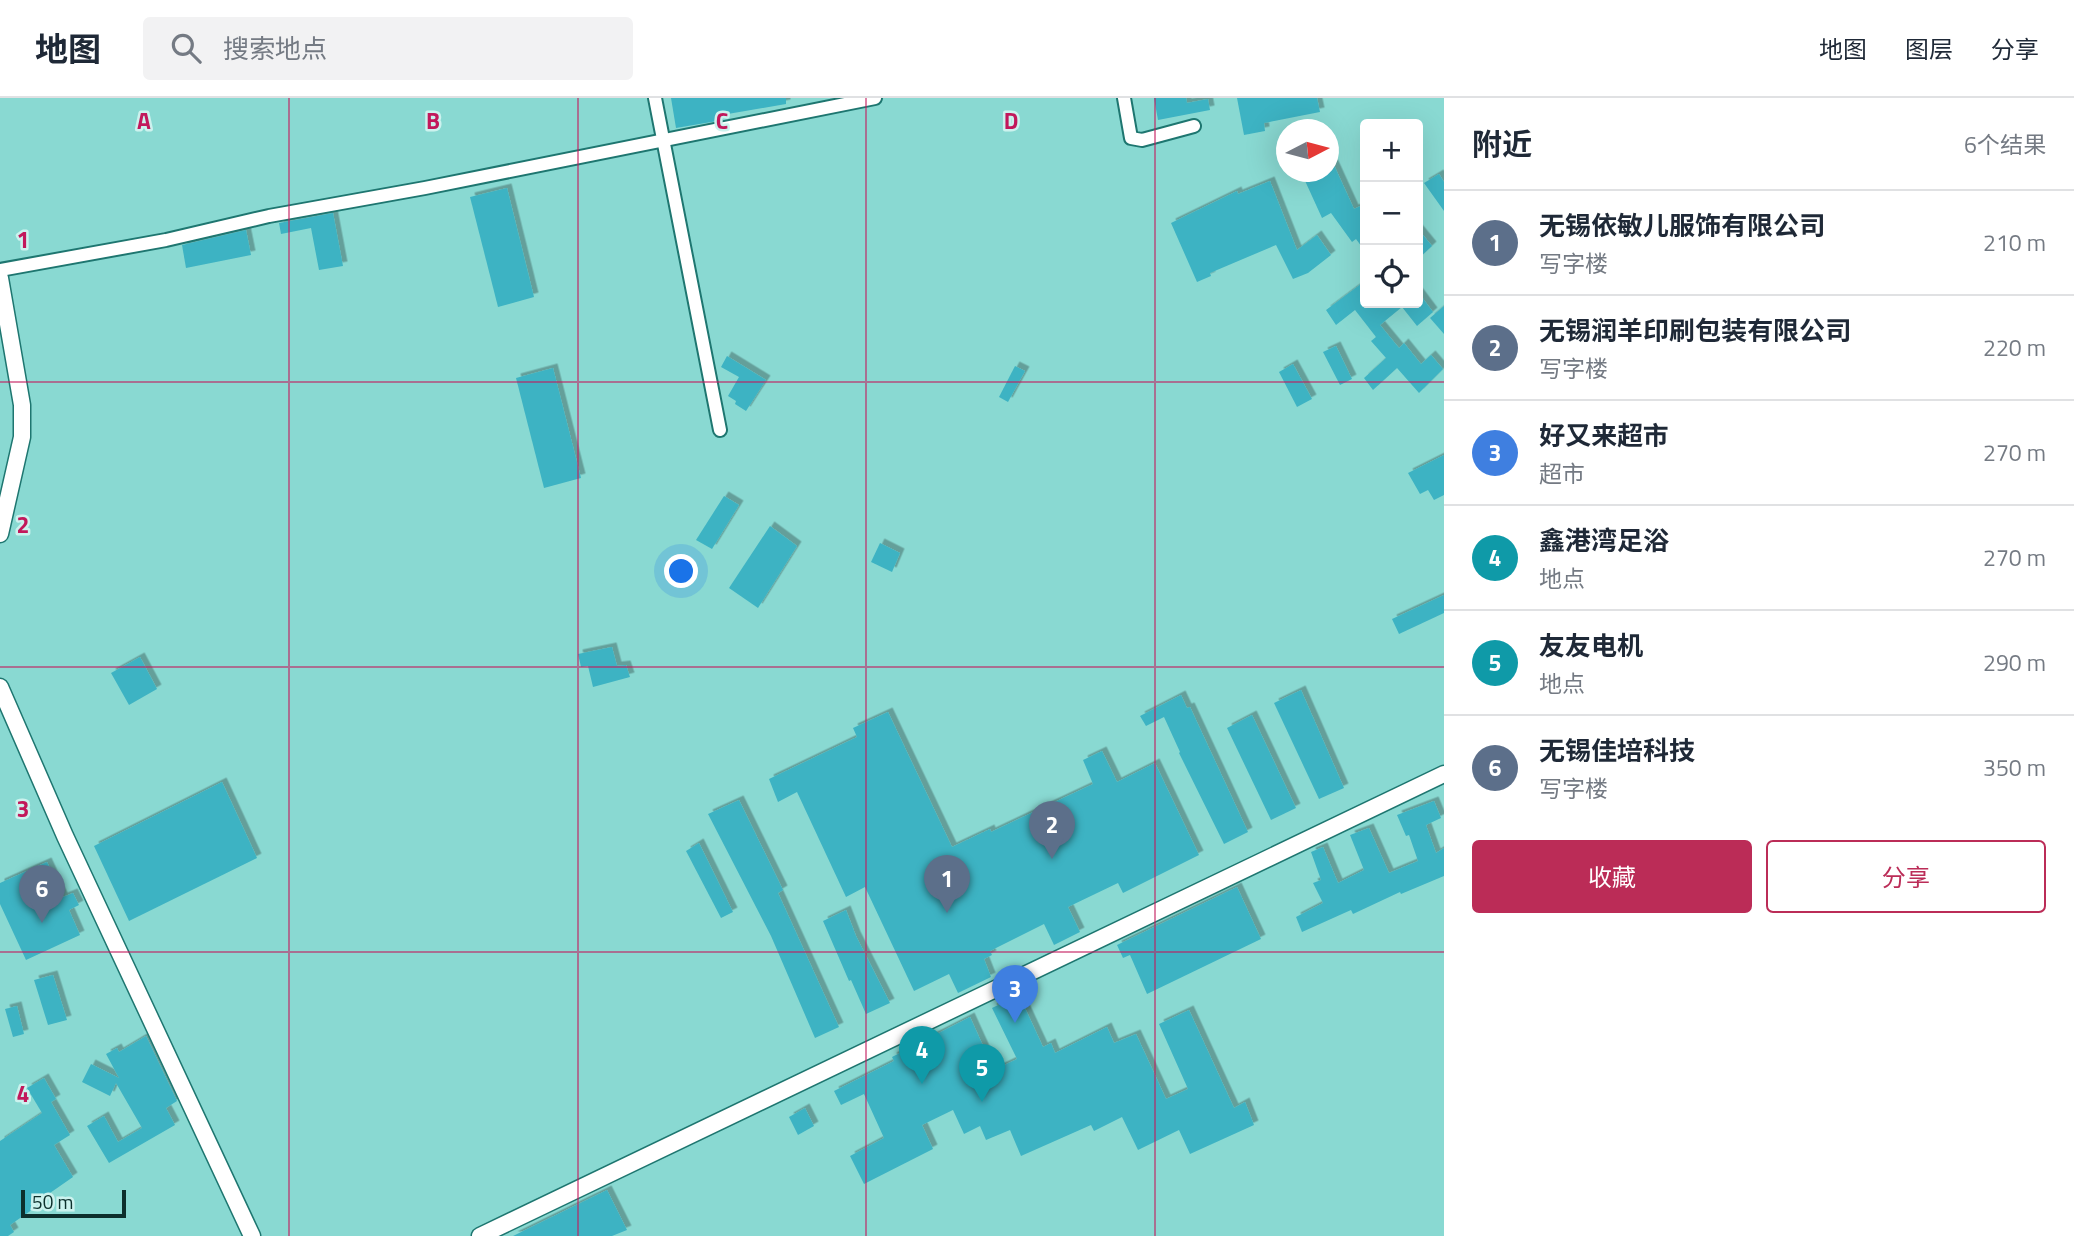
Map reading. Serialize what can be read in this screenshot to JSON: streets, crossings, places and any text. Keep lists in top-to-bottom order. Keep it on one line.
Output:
{"scale_bar":"50 m","north":"right","page":{"header":"地图","search":"搜索地点","nav":["地图","图层","分享"],"heading":["附近","6个结果"],"map_buttons":["+","−"],"list":[{"mark":"1","name":"无锡依敏儿服饰有限公司","note":"写字楼","value":"210 m"},{"mark":"2","name":"无锡润羊印刷包装有限公司","note":"写字楼","value":"220 m"},{"mark":"3","name":"好又来超市","note":"超市","value":"270 m"},{"mark":"4","name":"鑫港湾足浴","note":"地点","value":"270 m"},{"mark":"5","name":"友友电机","note":"地点","value":"290 m"},{"mark":"6","name":"无锡佳培科技","note":"写字楼","value":"350 m"}],"pins":["2","1","6","3","4","5"],"buttons":["收藏","分享"],"scale":"50 m"},"grid":{"columns":["A","B","C","D"],"rows":["1","2","3","4"]}}
